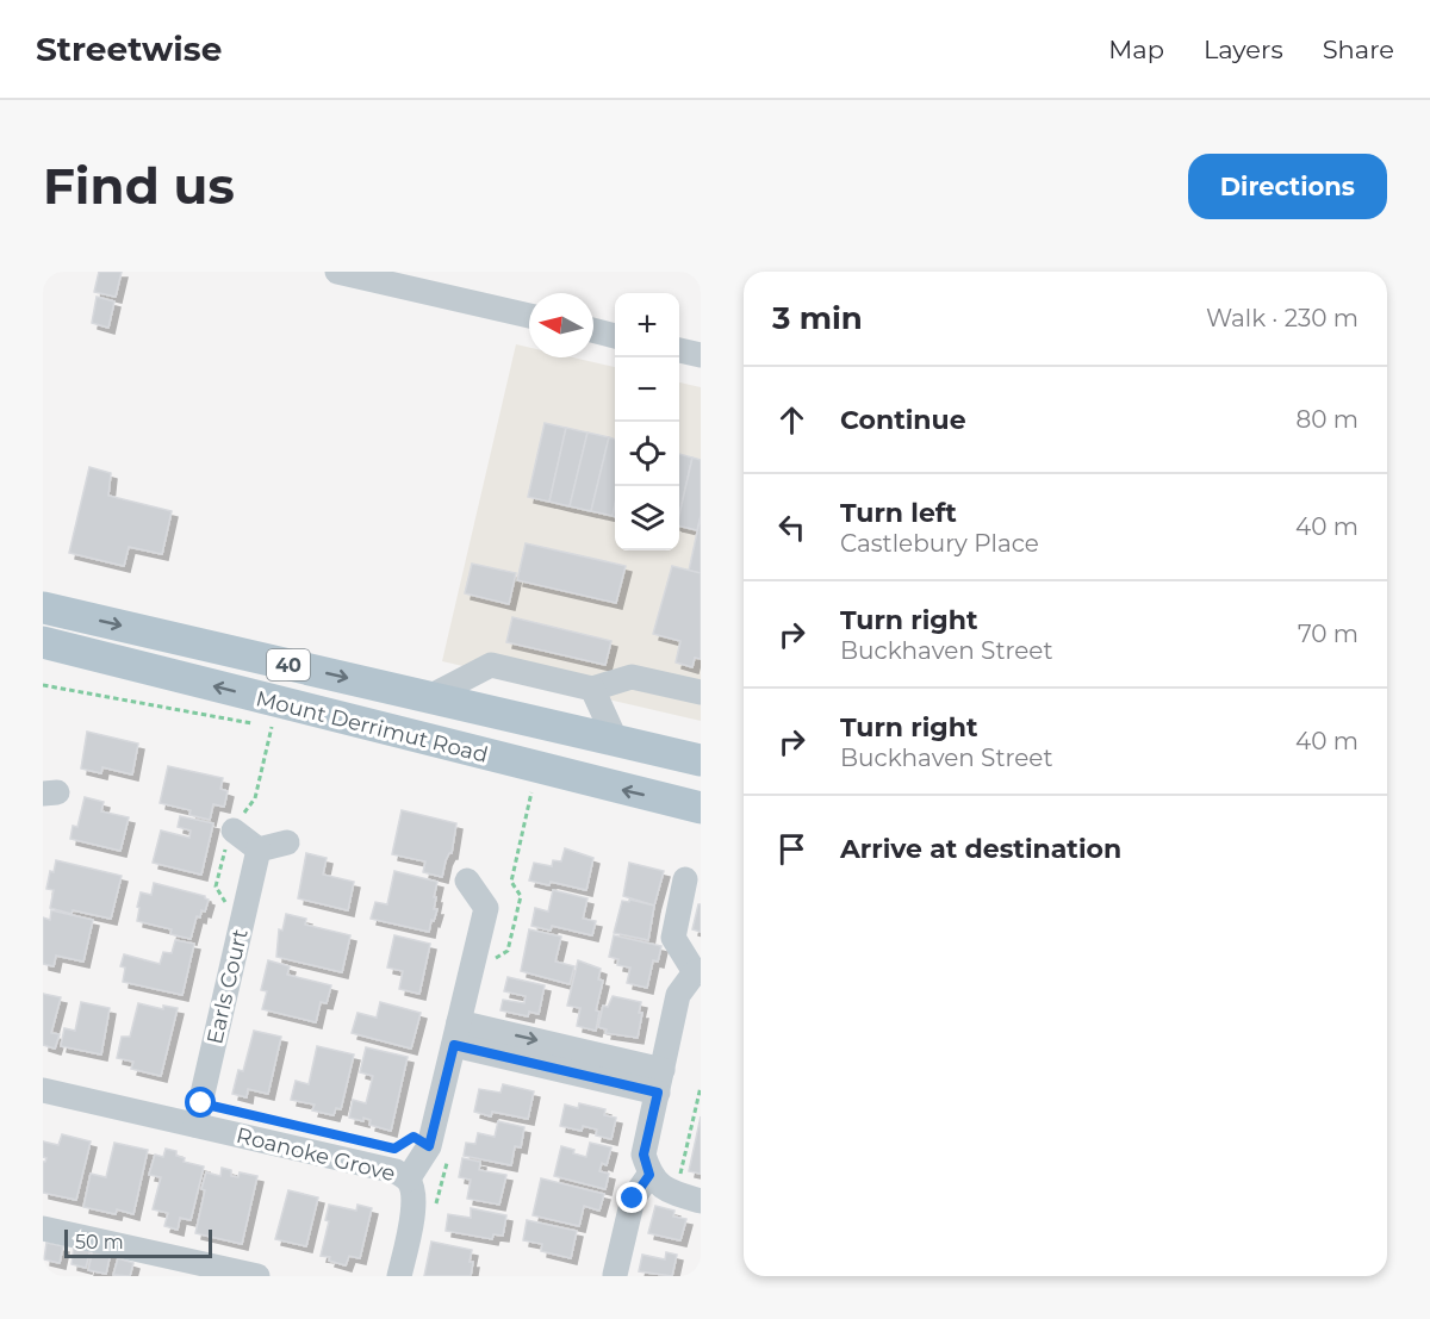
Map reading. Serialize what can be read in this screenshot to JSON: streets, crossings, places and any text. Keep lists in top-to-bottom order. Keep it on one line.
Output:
{"streets":{"main road":["40","Mount Derrimut Road"],"street":["Earls Court","Roanoke Grove"]},"crossings":[["Earls Court","Roanoke Grove"]],"scale_bar":"50 m","north":"left","page":{"header":"Streetwise","nav":["Map","Layers","Share"],"buttons":"Directions","title":"Find us","heading":["3 min","Walk · 230 m"],"map_buttons":["+","−"],"list":[["Continue","80 m"],["Turn left","Castlebury Place","40 m"],["Turn right","Buckhaven Street","70 m"],["Turn right","Buckhaven Street","40 m"],"Arrive at destination"],"scale":"50 m"}}
